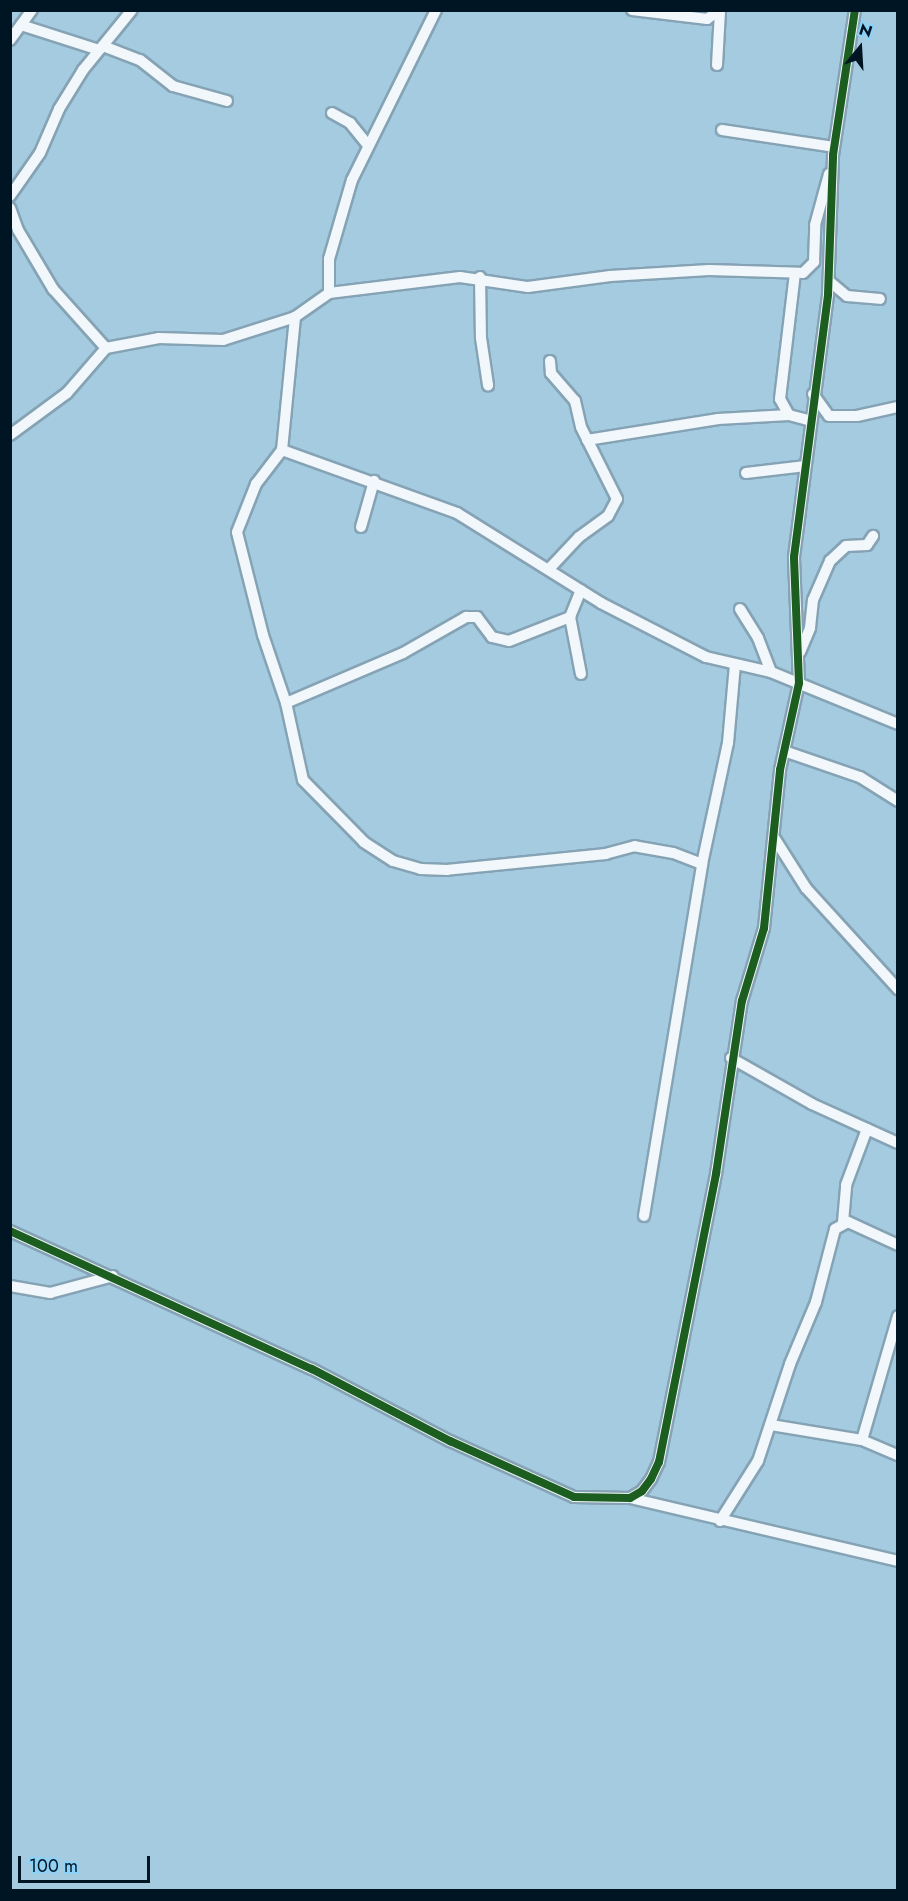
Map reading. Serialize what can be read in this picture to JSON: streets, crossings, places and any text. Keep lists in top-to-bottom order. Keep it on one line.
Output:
{"scale_bar":"100 m","north":"top"}
